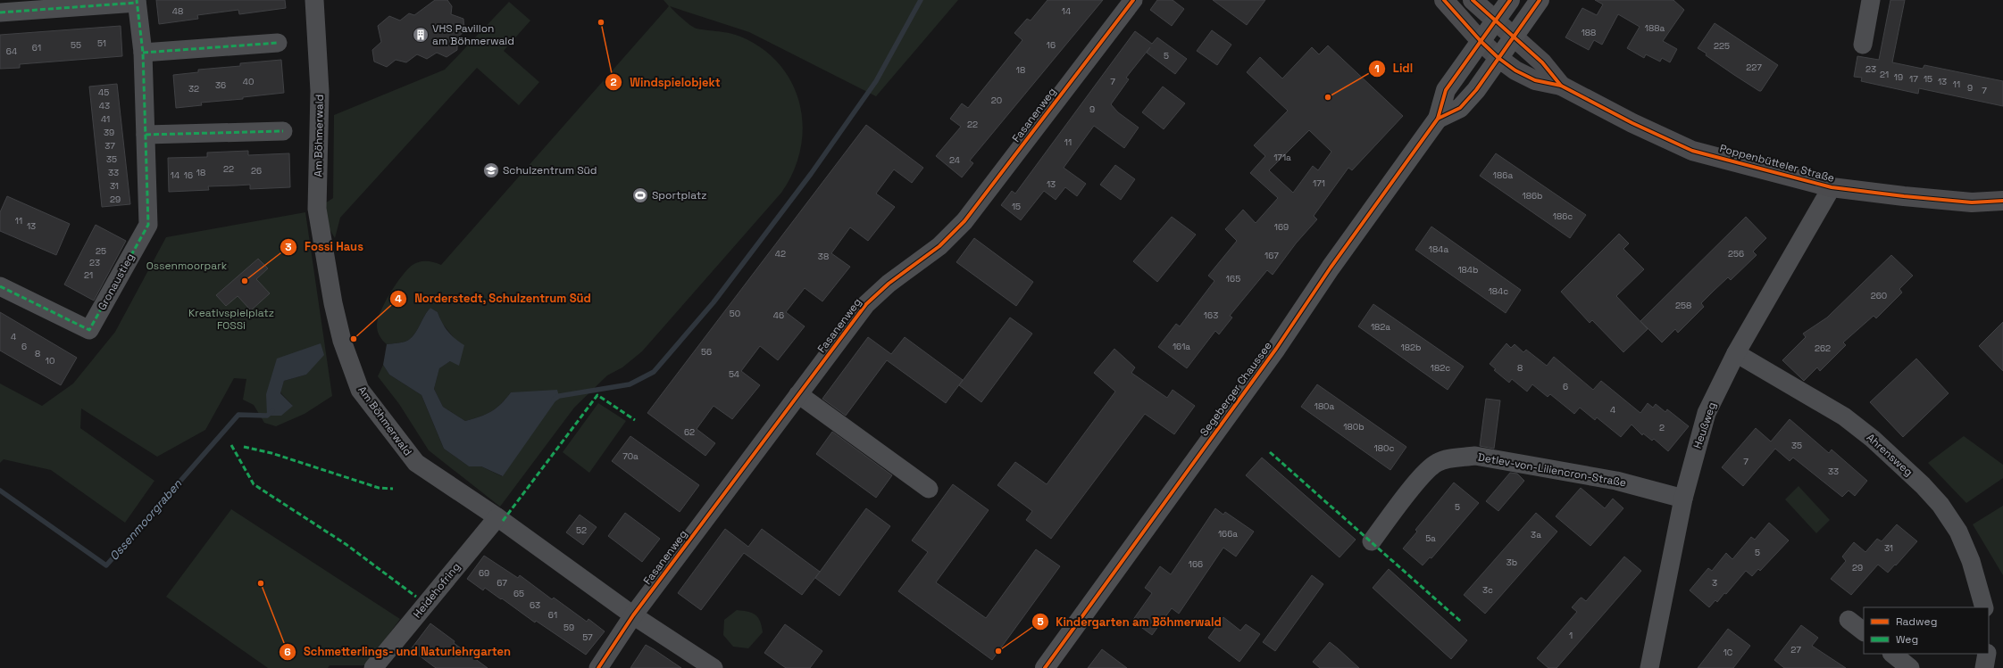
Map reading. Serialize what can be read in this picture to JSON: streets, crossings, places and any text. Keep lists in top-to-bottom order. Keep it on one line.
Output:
{"streets":{"main road":["Poppenbütteler Straße","Segeberger Chaussee"],"street":["Fasanenweg","Am Böhmerwald","Gronaustieg","Heußweg","Ahrensweg","Detlev-von-Liliencron-Straße","Heidehofring"]},"crossings":[["Fasanenweg","Am Böhmerwald"],["Am Böhmerwald","Heidehofring"],["Poppenbütteler Straße","Segeberger Chaussee"],["Poppenbütteler Straße","Heußweg"],["Heußweg","Ahrensweg"],["Heußweg","Detlev-von-Liliencron-Straße"]],"water":["Ossenmoorgraben"],"parks":["Ossenmoorpark","Kreativspielplatz FOSSi"],"places":{"other":["Windspielobjekt","Lidl","Fossi Haus","Norderstedt, Schulzentrum Süd","Schmetterlings- und Naturlehrgarten","Kindergarten am Böhmerwald"],"building":["VHS Pavillon am Böhmerwald"],"school or university":["Schulzentrum Süd"],"sports":["Sportplatz"]},"house_numbers":["48","14","188a","188","51","55","16","225","61","64","5","227","23","18","21","19","17","15","40","7","13","11","36","9","32","7","45","20","43","9","41","22","39","11","37","171a","35","24","22","26","33","18","14","16","186a","171","13","31","186b","29","15","186c","11","13","169","184a","25","42","256","167","38","23","184b","21","165","184c","260","258","50","46","163","182a","4","6","161a","182b","262","56","8","10","182c","8","54","6","180a","4","180b","2","62","35","180c","70a","7","33","5","52","166a","3a","5a","31","5","3b","166","29","69","67","3","3c","65","63","61","59","1","57","27","1C"],"legend":["Radweg","Weg"]}
